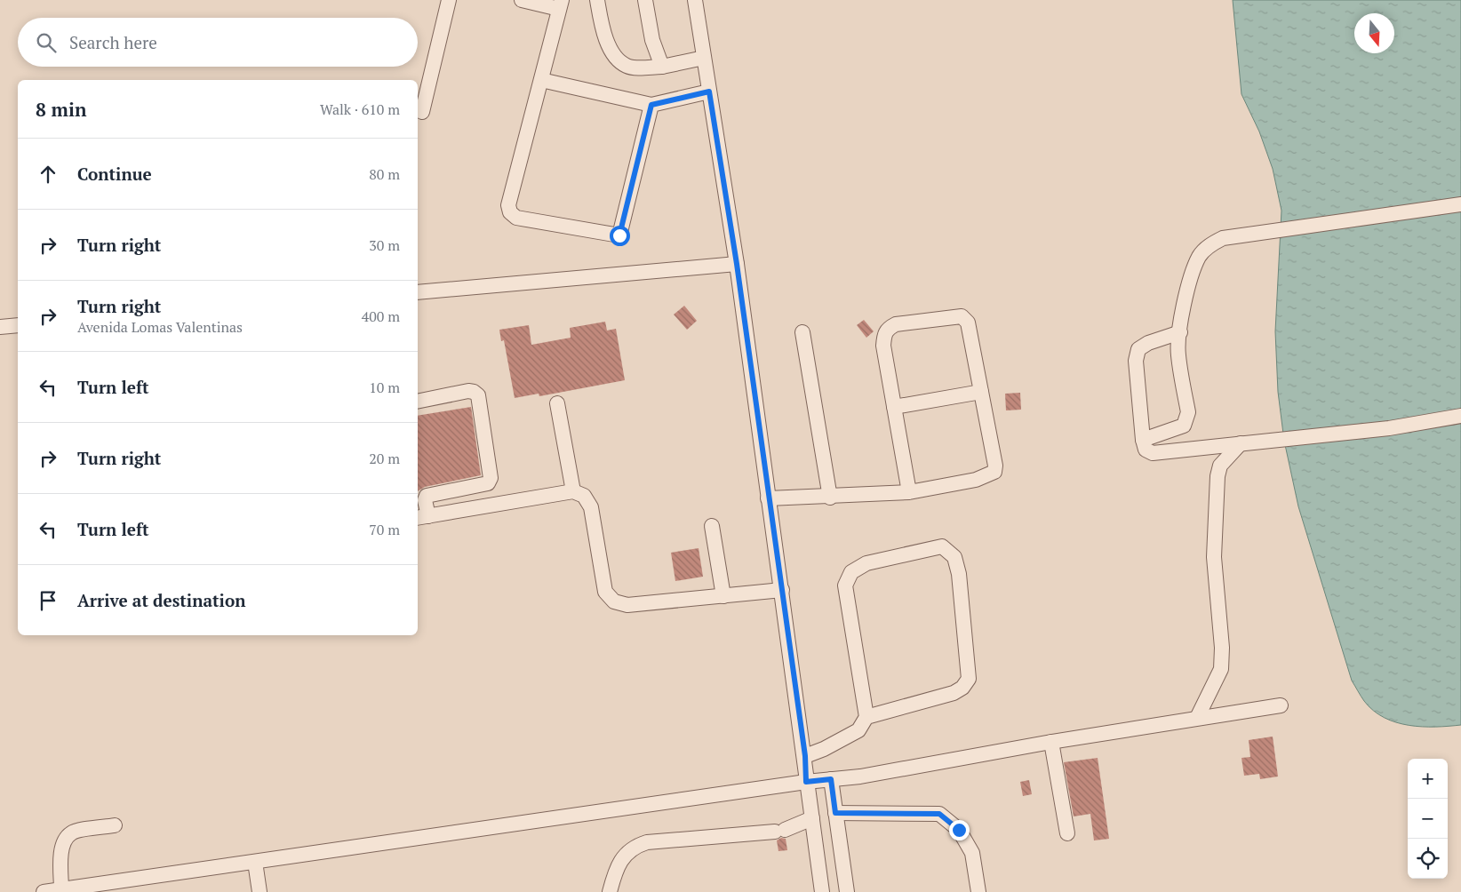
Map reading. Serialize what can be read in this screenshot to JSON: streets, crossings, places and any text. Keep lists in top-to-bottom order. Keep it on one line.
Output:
{"north":"bottom","page":{"search":"Search here","heading":["8 min","Walk · 610 m"],"list":[["Continue","80 m"],["Turn right","30 m"],["Turn right","Avenida Lomas Valentinas","400 m"],["Turn left","10 m"],["Turn right","20 m"],["Turn left","70 m"],"Arrive at destination"],"map_buttons":["+","−"]}}
